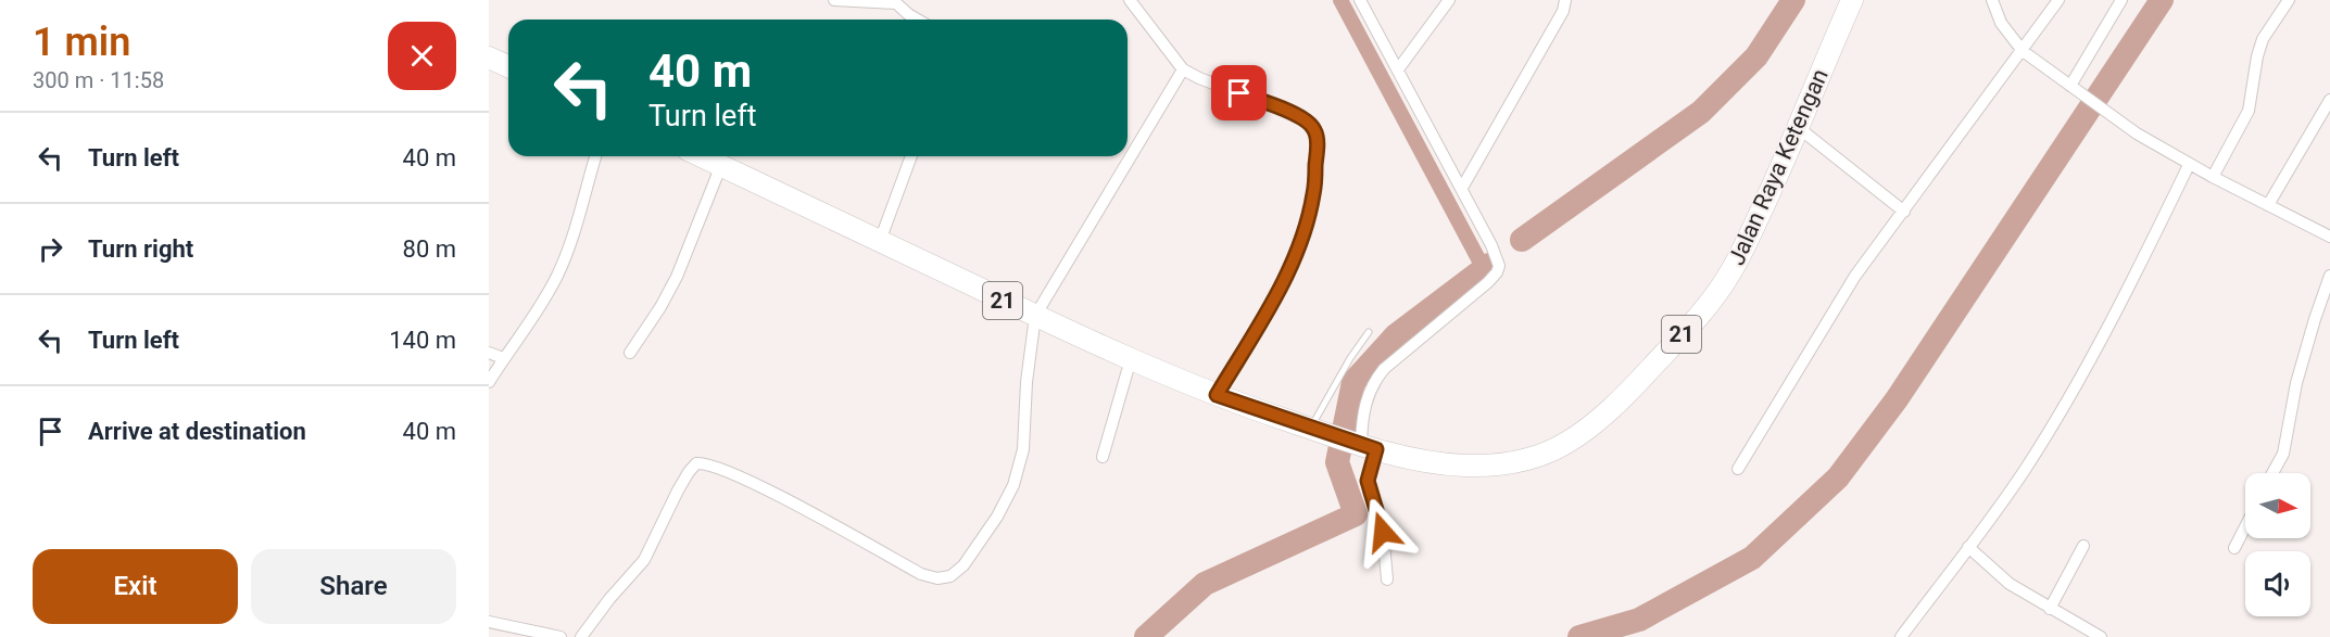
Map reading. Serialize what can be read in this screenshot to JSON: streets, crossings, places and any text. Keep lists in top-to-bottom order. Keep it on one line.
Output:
{"streets":{"highway":["Jalan Raya Ketengan","21"]},"crossings":[["Jalan Raya Ketengan","21"]],"north":"right","page":{"heading":["1 min","300 m · 11:58"],"turn":["40 m","Turn left"],"list":[{"name":"Turn left","value":"40 m"},{"name":"Turn right","value":"80 m"},{"name":"Turn left","value":"140 m"},{"name":"Arrive at destination","value":"40 m"}],"buttons":["Exit","Share"]}}
